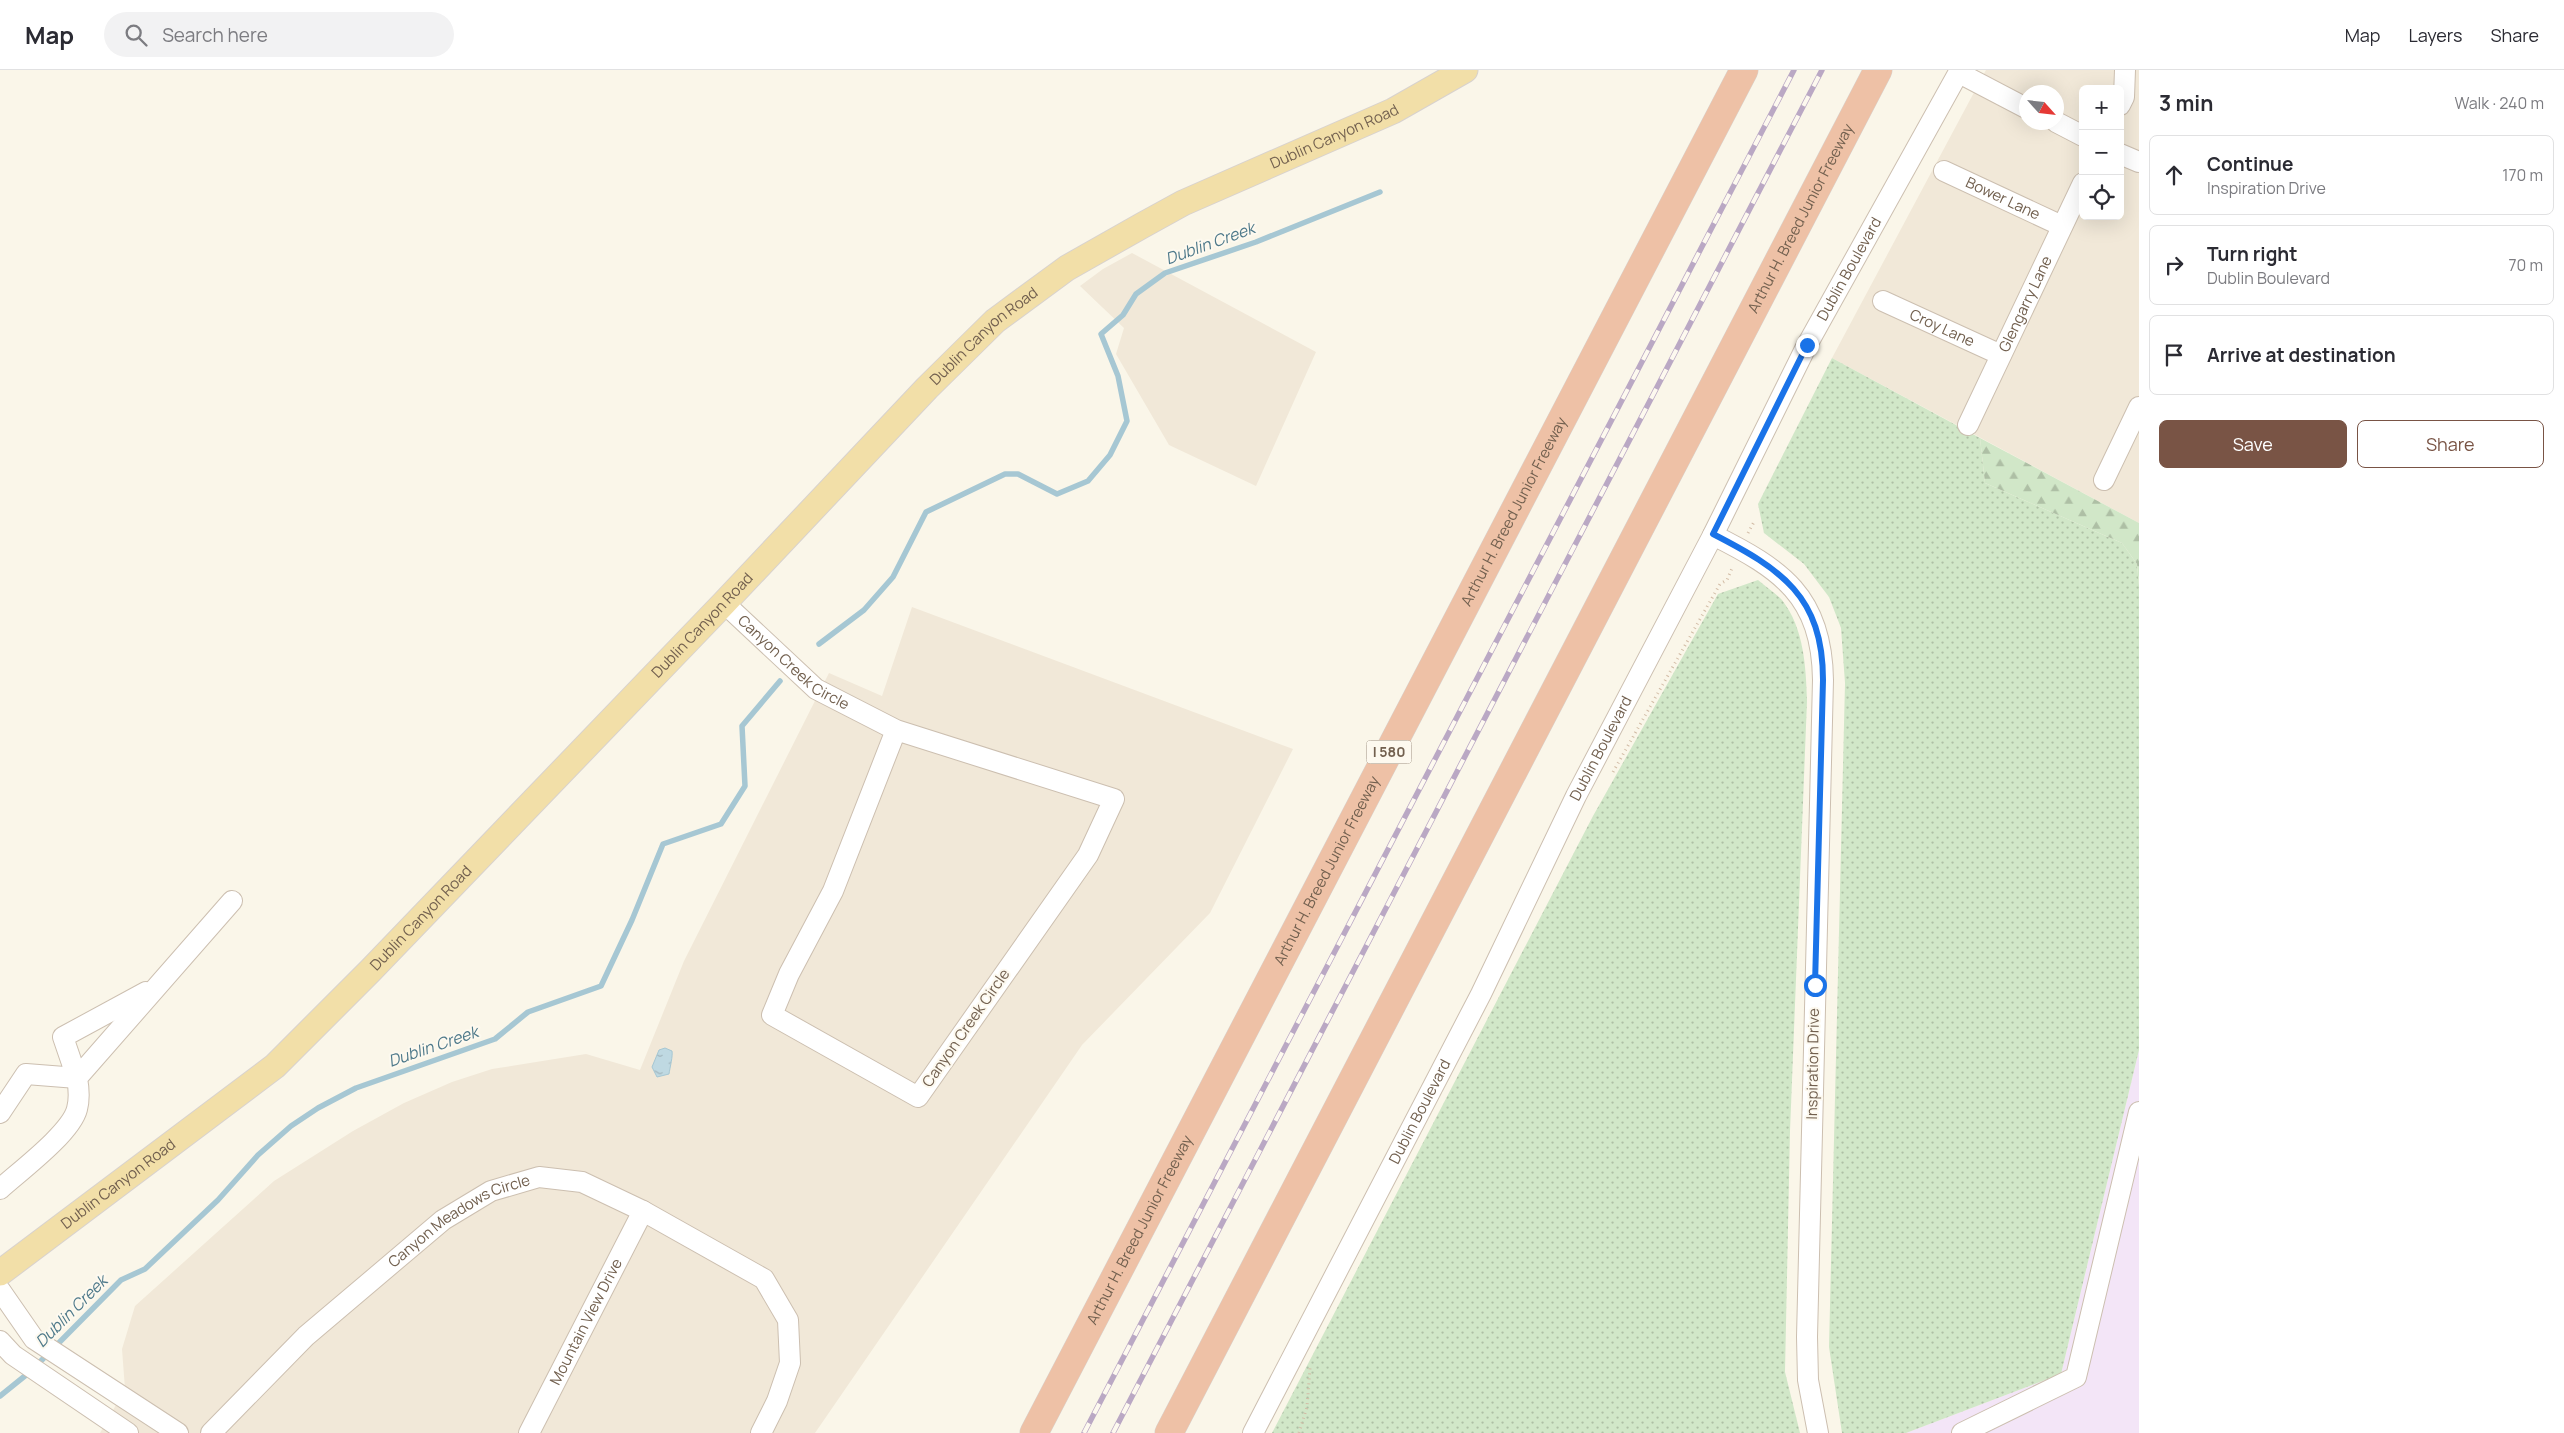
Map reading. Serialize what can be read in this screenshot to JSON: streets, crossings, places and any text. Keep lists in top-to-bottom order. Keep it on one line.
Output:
{"streets":{"highway":["Arthur H. Breed Junior Freeway","I 580"],"main road":["Dublin Canyon Road"],"street":["Bower Lane","Dublin Boulevard","Glengarry Lane","Croy Lane","Canyon Creek Circle","Inspiration Drive","Canyon Meadows Circle","Mountain View Drive"]},"crossings":[["Dublin Canyon Road","Canyon Creek Circle"],["Bower Lane","Glengarry Lane"],["Dublin Boulevard","Inspiration Drive"],["Glengarry Lane","Croy Lane"],["Canyon Meadows Circle","Mountain View Drive"]],"water":["Dublin Creek"],"north":"bottom right","page":{"header":"Map","search":"Search here","nav":["Map","Layers","Share"],"heading":["3 min","Walk · 240 m"],"map_buttons":["+","−"],"list":[["Continue","Inspiration Drive","170 m"],["Turn right","Dublin Boulevard","70 m"],"Arrive at destination"],"buttons":["Save","Share"]}}
